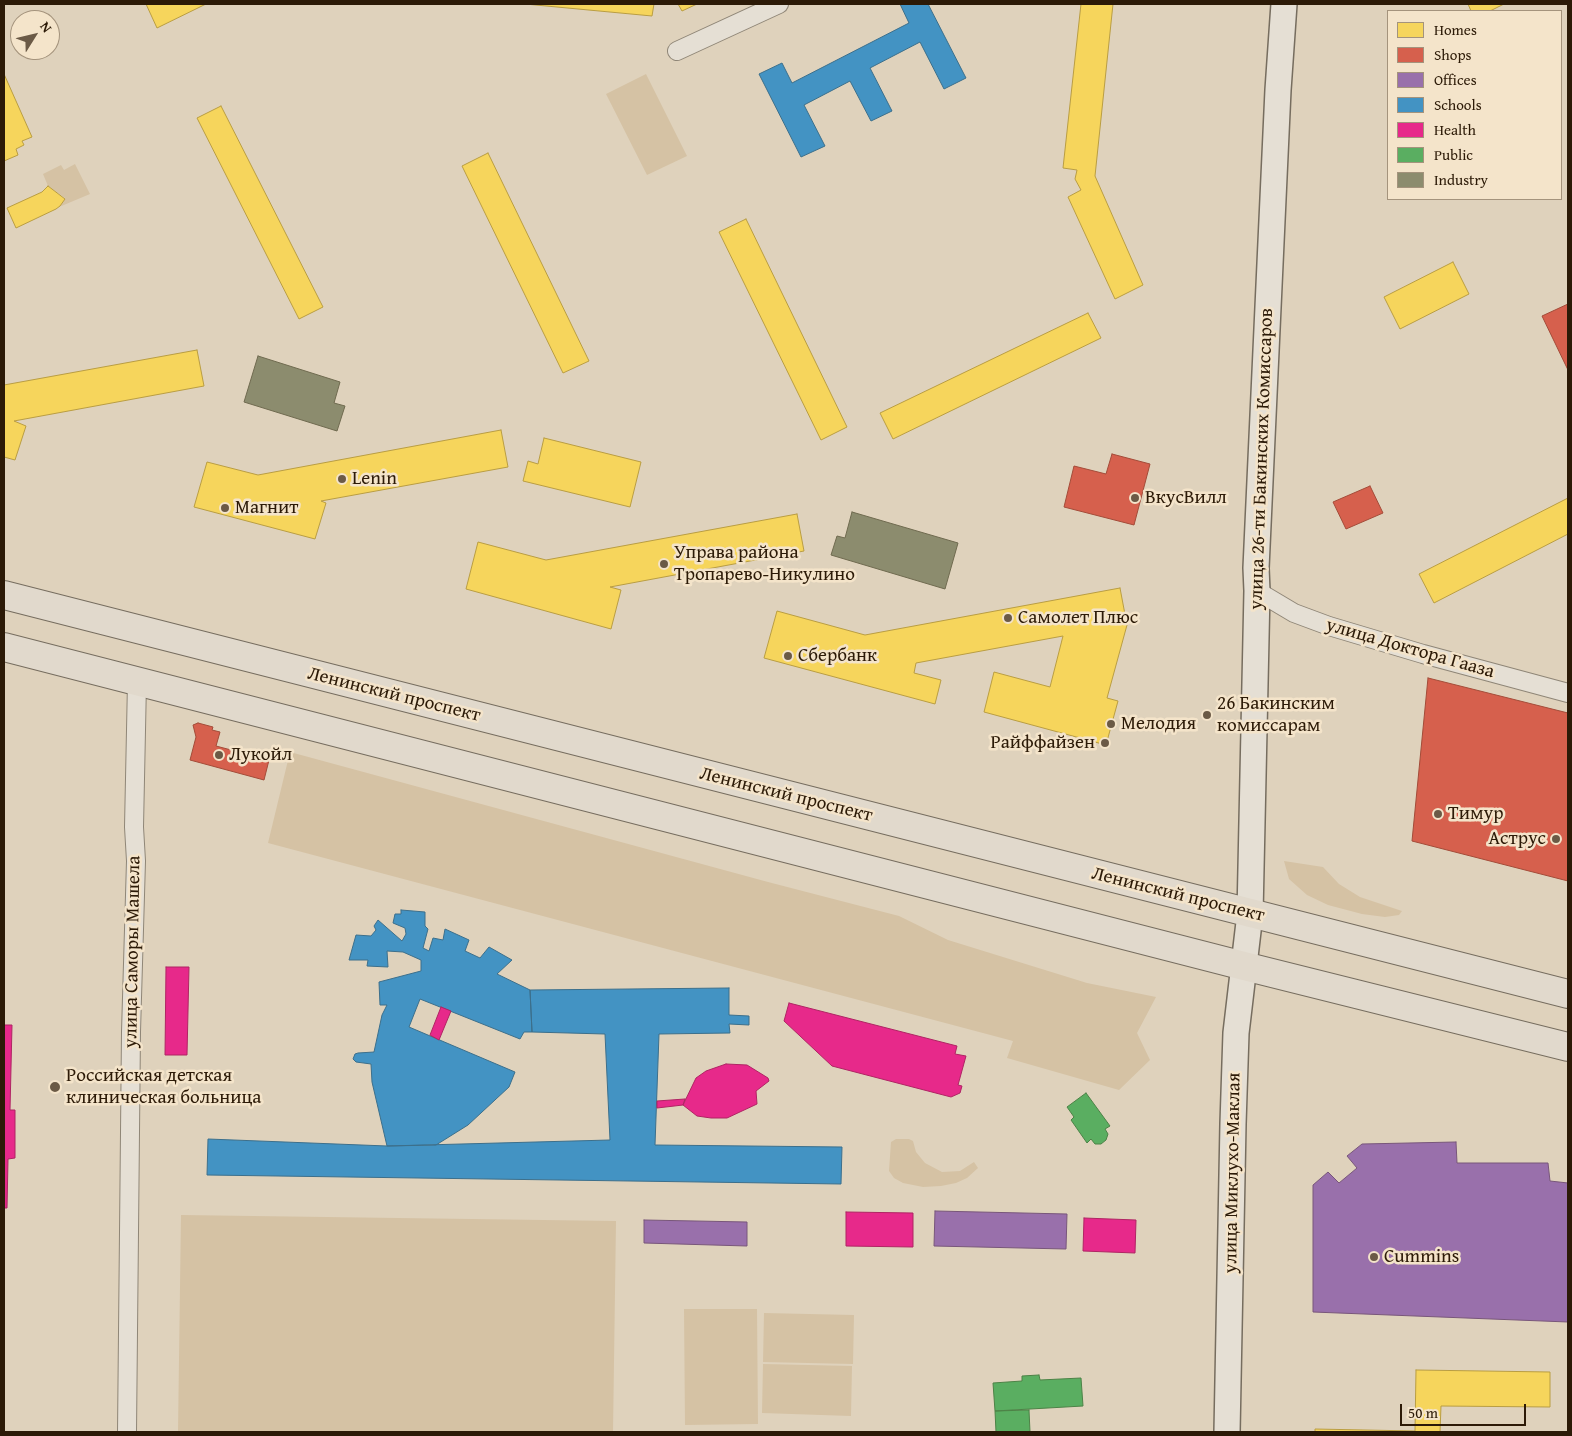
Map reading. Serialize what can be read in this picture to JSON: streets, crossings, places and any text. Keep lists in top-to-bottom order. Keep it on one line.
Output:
{"streets":{"main road":["улица 26-ти Бакинских Комиссаров","Ленинский проспект","улица Миклухо-Маклая"],"street":["улица Доктора Гааза","улица Саморы Машела"]},"crossings":[["улица 26-ти Бакинских Комиссаров","улица Доктора Гааза"],["улица 26-ти Бакинских Комиссаров","Ленинский проспект"],["улица 26-ти Бакинских Комиссаров","улица Миклухо-Маклая"],["Ленинский проспект","улица Миклухо-Маклая"]],"places":["Lenin","ВкусВилл","Магнит","Управа района Тропарево-Никулино","Самолет Плюс","Сбербанк","26 Бакинским комиссарам","Мелодия","Райффайзен","Лукойл","Тимур","Аструс","Российская детская клиническая больница","Cummins"],"legend":["Homes","Shops","Offices","Schools","Health","Public","Industry"],"scale_bar":"50 m","north":"top right"}
